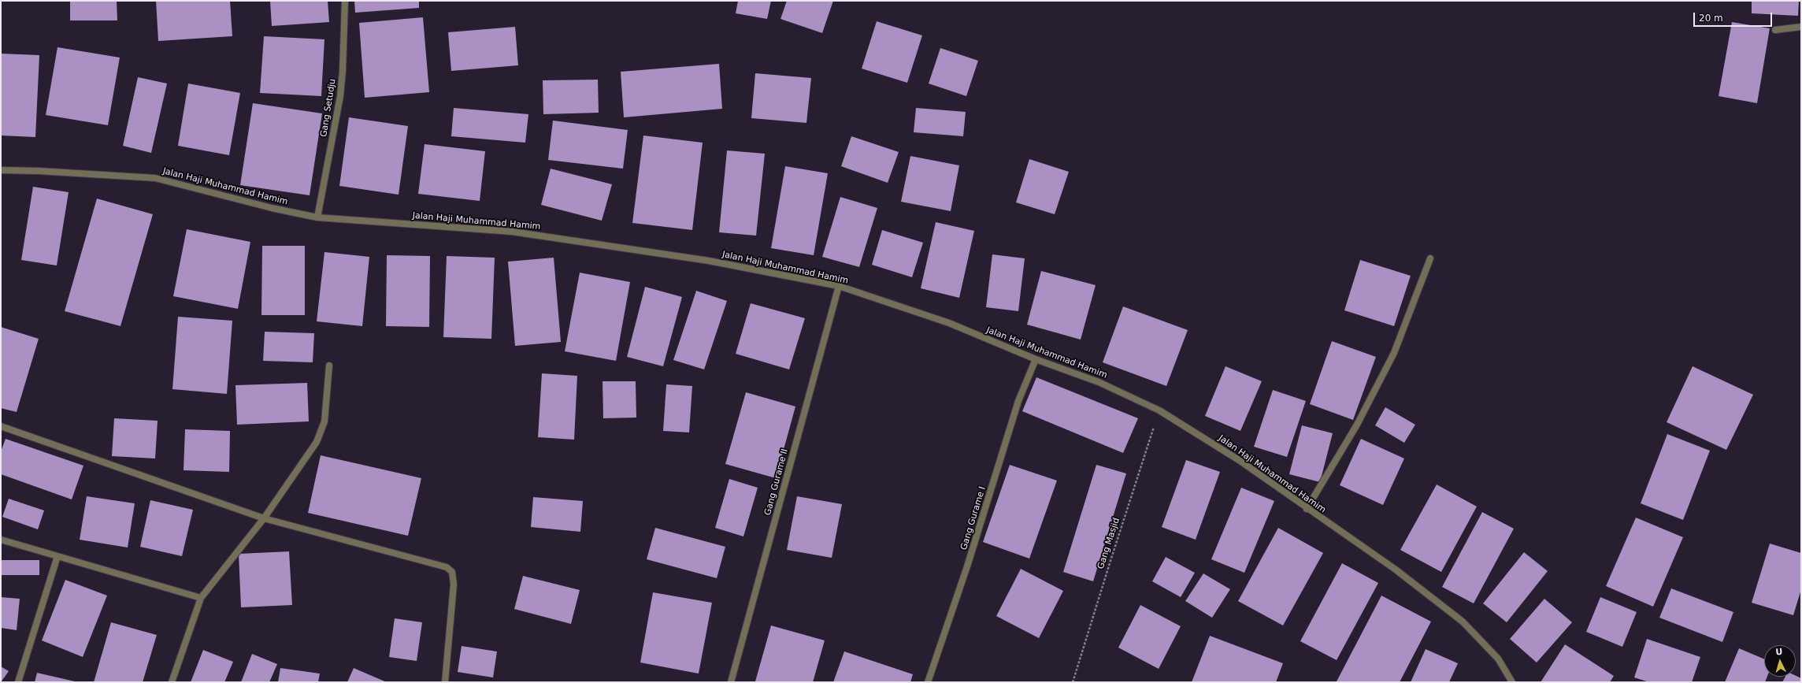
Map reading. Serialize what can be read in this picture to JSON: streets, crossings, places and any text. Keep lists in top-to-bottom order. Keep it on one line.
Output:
{"streets":{"street":["Gang Setudju","Jalan Haji Muhammad Hamim","Gang Gurame II","Gang Gurame I"],"path":["Gang Masjid"]},"crossings":[["Gang Setudju","Jalan Haji Muhammad Hamim"],["Jalan Haji Muhammad Hamim","Gang Gurame II"],["Jalan Haji Muhammad Hamim","Gang Gurame I"],["Jalan Haji Muhammad Hamim","Gang Masjid"]],"scale_bar":"20 m","north":"top"}
